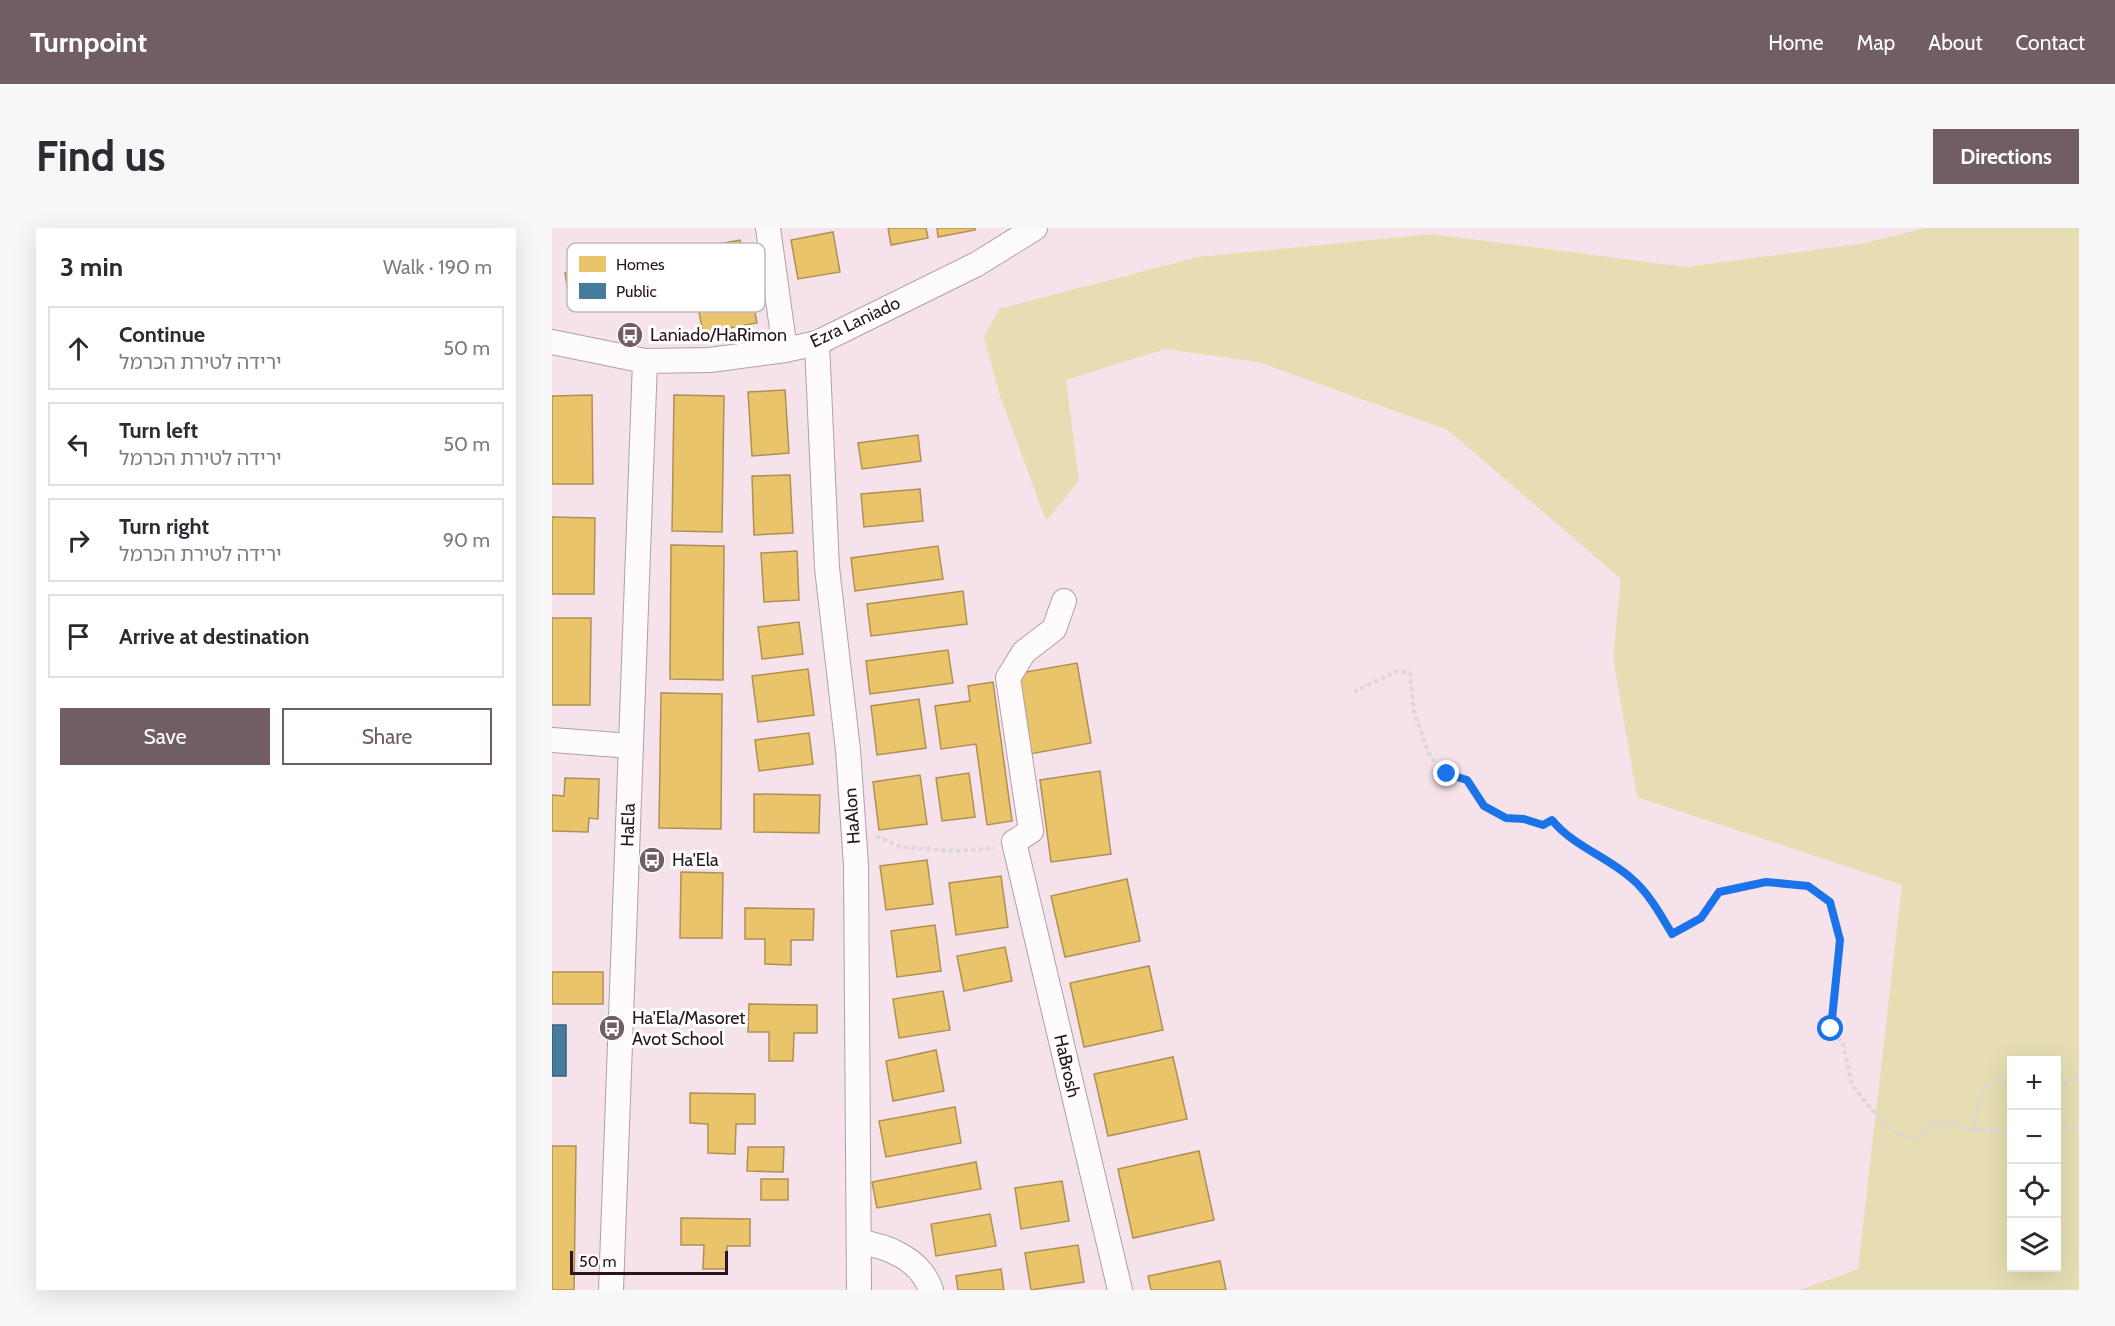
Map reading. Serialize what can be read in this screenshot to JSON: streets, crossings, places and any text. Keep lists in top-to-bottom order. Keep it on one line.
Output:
{"streets":{"street":["Ezra Laniado","HaAlon","HaEla","HaBrosh"]},"crossings":[["Ezra Laniado","HaAlon"],["Ezra Laniado","HaEla"]],"places":{"bus stop":["Laniado/HaRimon","Ha'Ela","Ha'Ela/Masoret Avot School"]},"legend":["Homes","Public"],"scale_bar":"50 m","page":{"header":"Turnpoint","nav":["Home","Map","About","Contact"],"buttons":["Directions",["Save","Share"]],"title":"Find us","heading":["3 min","Walk · 190 m"],"list":[["Continue","ירידה לטירת הכרמל","50 m"],["Turn left","ירידה לטירת הכרמל","50 m"],["Turn right","ירידה לטירת הכרמל","90 m"],"Arrive at destination"],"map_buttons":["+","−"],"scale":"50 m"}}
